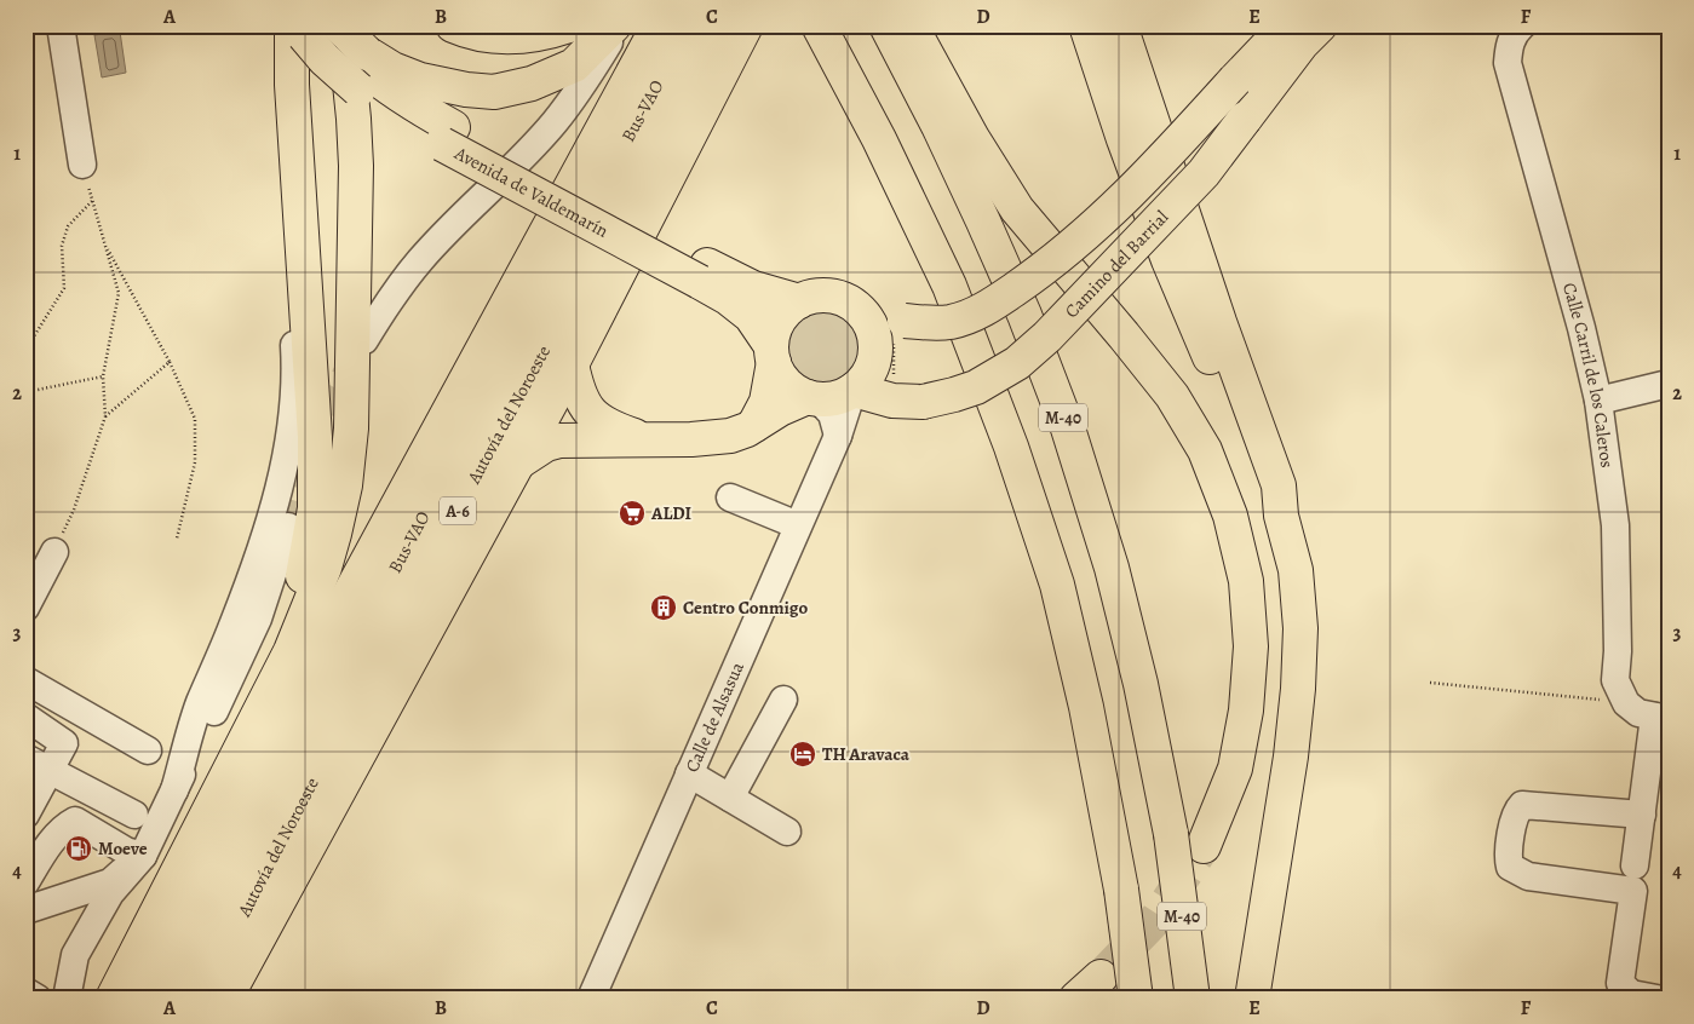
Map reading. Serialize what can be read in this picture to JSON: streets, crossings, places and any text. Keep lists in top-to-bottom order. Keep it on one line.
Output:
{"streets":{"main road":["Bus-VAO","Avenida de Valdemarín","Camino del Barrial","Autovía del Noroeste","M-40","A-6"],"street":["Calle Carril de los Caleros","Calle de Alsasua"]},"crossings":[["Avenida de Valdemarín","Camino del Barrial"],["Avenida de Valdemarín","Calle de Alsasua"],["Camino del Barrial","Calle de Alsasua"]],"places":{"supermarket":["ALDI"],"building":["Centro Conmigo"],"hotel":["TH Aravaca"],"fuel station":["Moeve"]},"grid":{"columns":["A","B","C","D","E","F"],"rows":["1","2","3","4"]}}
